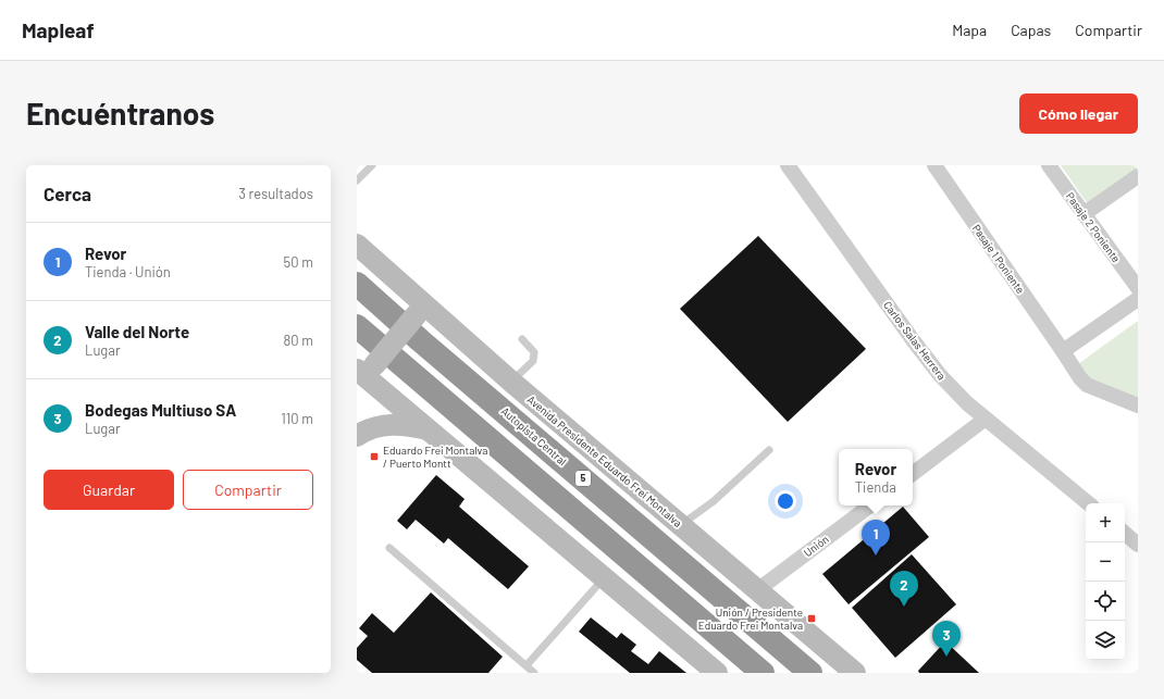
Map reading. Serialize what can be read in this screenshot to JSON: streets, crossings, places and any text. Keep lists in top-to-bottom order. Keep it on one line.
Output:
{"streets":{"highway":["Autopista Central","5"],"main road":["Avenida Presidente Eduardo Frei Montalva"],"street":["Pasaje 2 Poniente","Pasaje 1 Poniente","Carlos Salas Herrera","Unión"]},"crossings":[["Avenida Presidente Eduardo Frei Montalva","Unión"]],"places":{"transit":["Eduardo Frei Montalva / Puerto Montt","Unión / Presidente Eduardo Frei Montalva"]},"page":{"header":"Mapleaf","nav":["Mapa","Capas","Compartir"],"buttons":["Cómo llegar",["Guardar","Compartir"]],"title":"Encuéntranos","heading":["Cerca","3 resultados"],"list":[{"mark":"1","name":"Revor","note":"Tienda · Unión","value":"50 m"},{"mark":"2","name":"Valle del Norte","note":"Lugar","value":"80 m"},{"mark":"3","name":"Bodegas Multiuso SA","note":"Lugar","value":"110 m"}],"popup":["Revor","Tienda"],"map_buttons":["+","−"],"pins":["1","2","3"]}}
